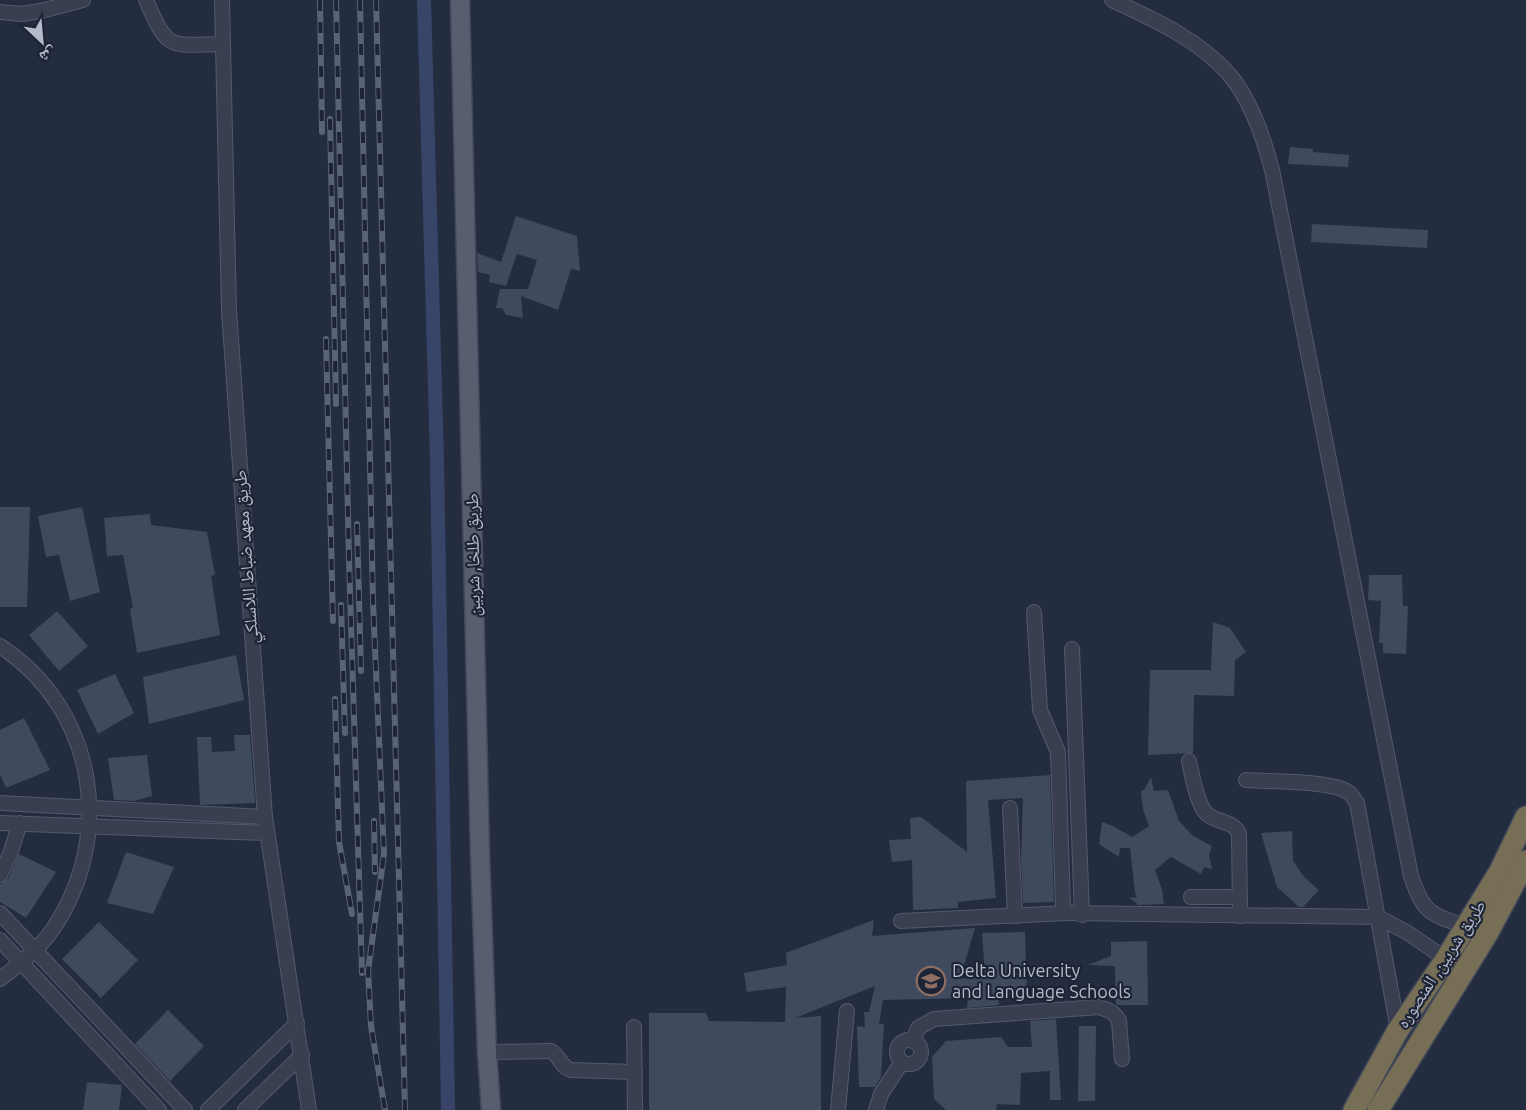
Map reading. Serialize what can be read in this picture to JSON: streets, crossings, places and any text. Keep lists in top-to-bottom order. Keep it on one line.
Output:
{"streets":{"highway":["طريق شربين, المنصوره"],"main road":["طريق طلخا, شربين"],"street":["طريق معهد ضباط اللاسلكي"]},"places":{"school or university":["Delta University and Language Schools"]},"north":"bottom right"}
